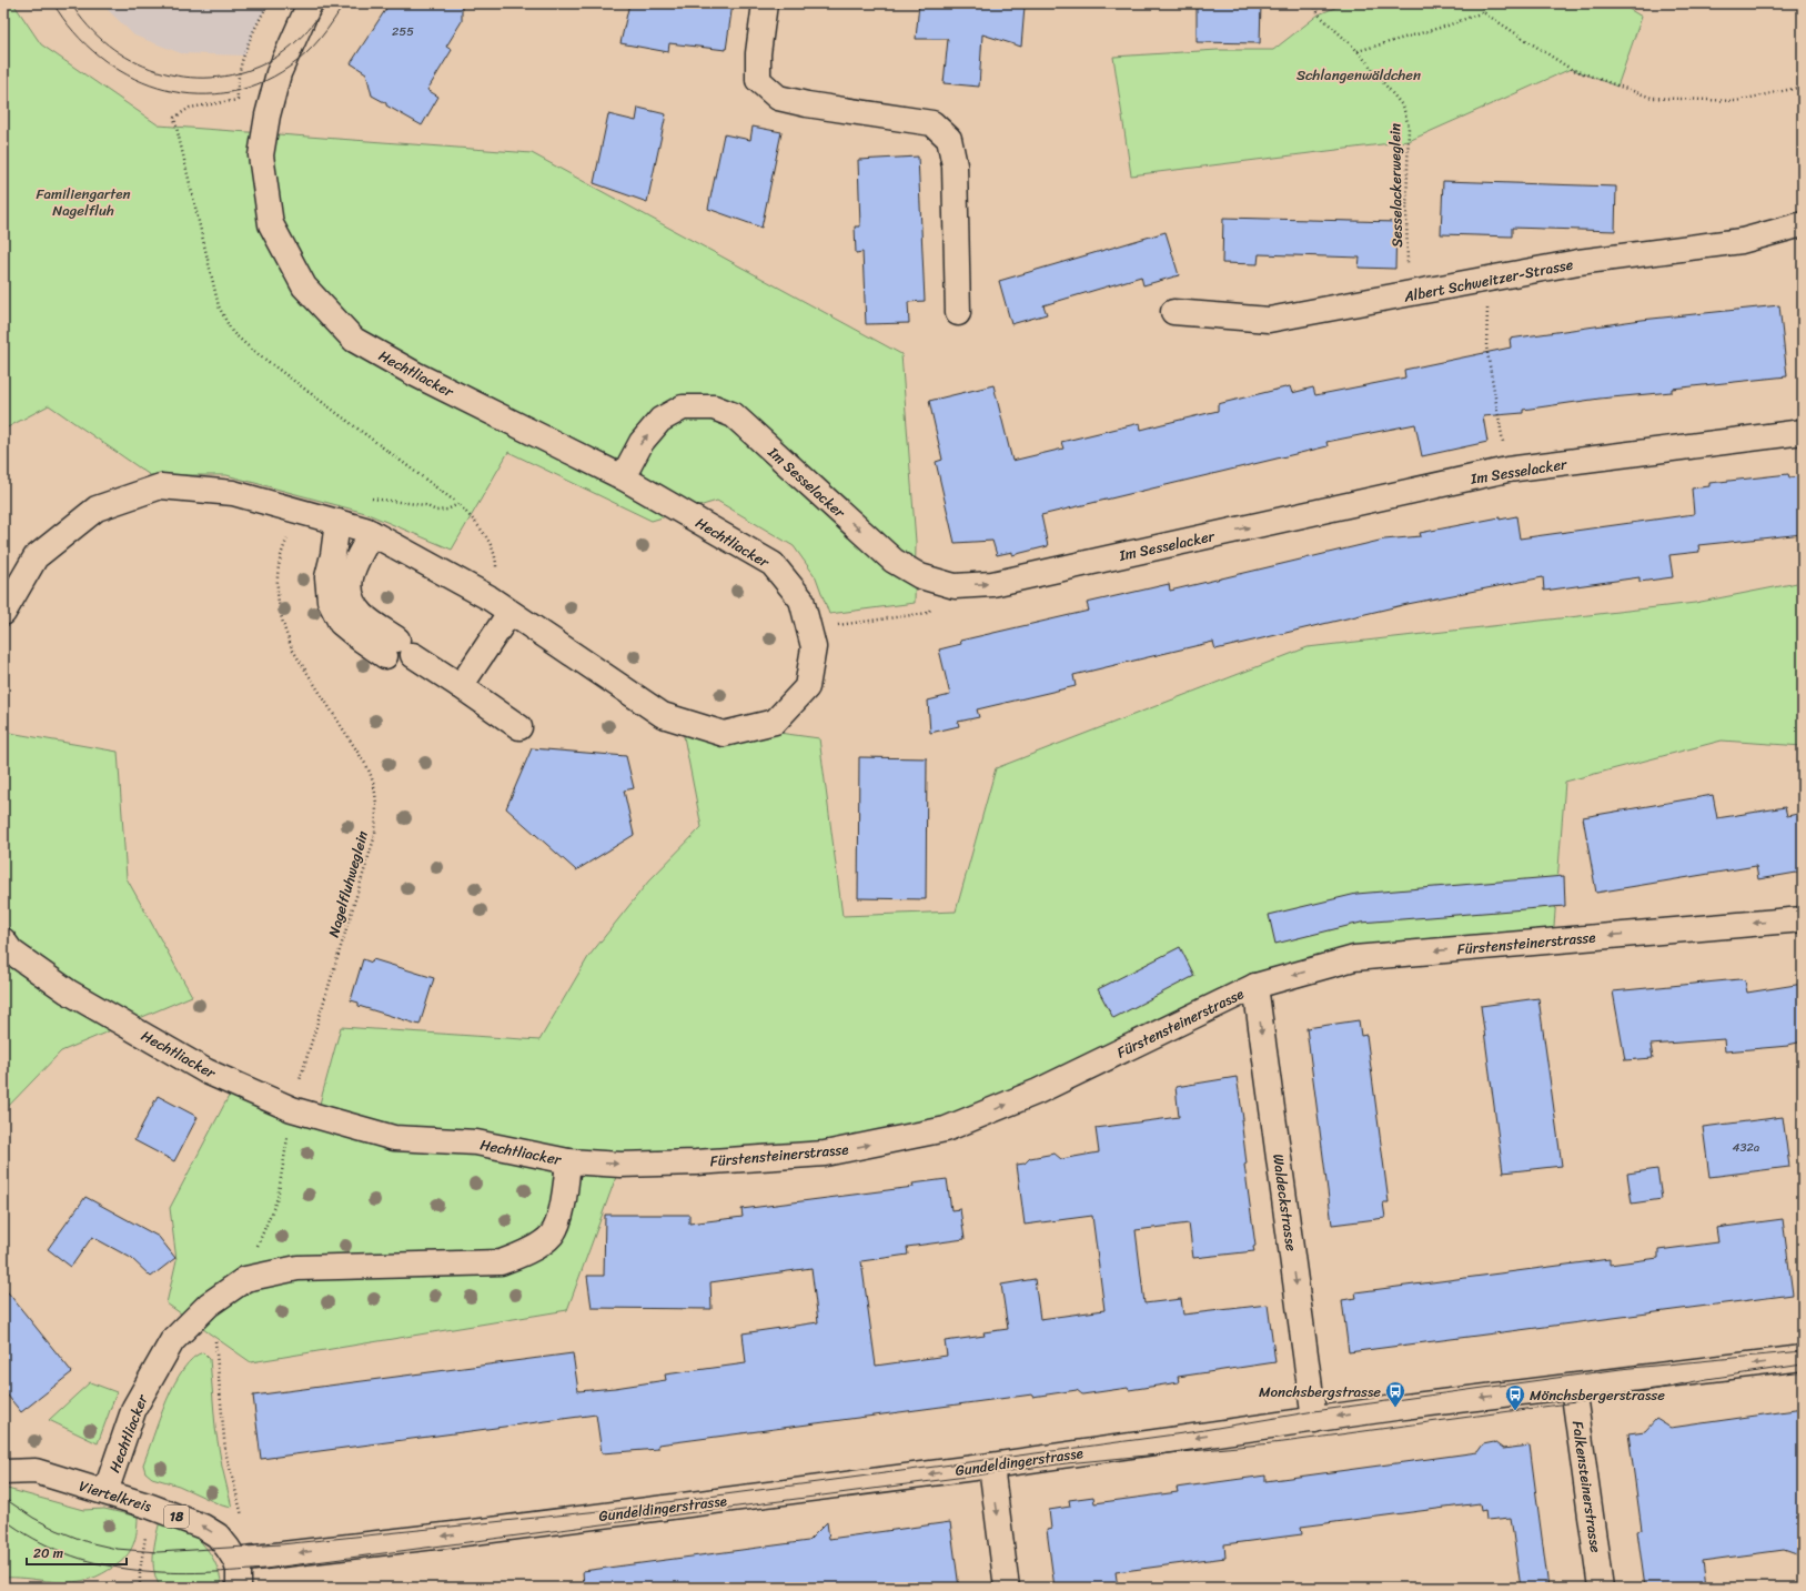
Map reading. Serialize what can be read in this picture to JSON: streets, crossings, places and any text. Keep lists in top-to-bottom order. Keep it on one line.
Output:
{"streets":{"street":["Albert Schweitzer-Strasse","Hechtliacker","Im Sesselacker","Fürstensteinerstrasse","Waldeckstrasse","Gundeldingerstrasse","Falkensteinerstrasse","Viertelkreis","18"],"path":["Sesselackerweglein","Nagelfluhweglein"]},"crossings":[["Sesselackerweglein","Albert Schweitzer-Strasse"],["Hechtliacker","Im Sesselacker"],["Hechtliacker","Nagelfluhweglein"],["Hechtliacker","Fürstensteinerstrasse"],["Hechtliacker","Viertelkreis"],["Fürstensteinerstrasse","Waldeckstrasse"],["Waldeckstrasse","Gundeldingerstrasse"],["Gundeldingerstrasse","Falkensteinerstrasse"],["Gundeldingerstrasse","Viertelkreis"],["Viertelkreis","18"]],"one_way":["Im Sesselacker","Waldeckstrasse","Gundeldingerstrasse","Viertelkreis"],"parks":["Schlangenwäldchen","Familiengarten Nagelfluh"],"places":{"bus stop":["Monchsbergstrasse","Mönchsbergerstrasse"]},"house_numbers":["255","432a"],"scale_bar":"20 m"}
